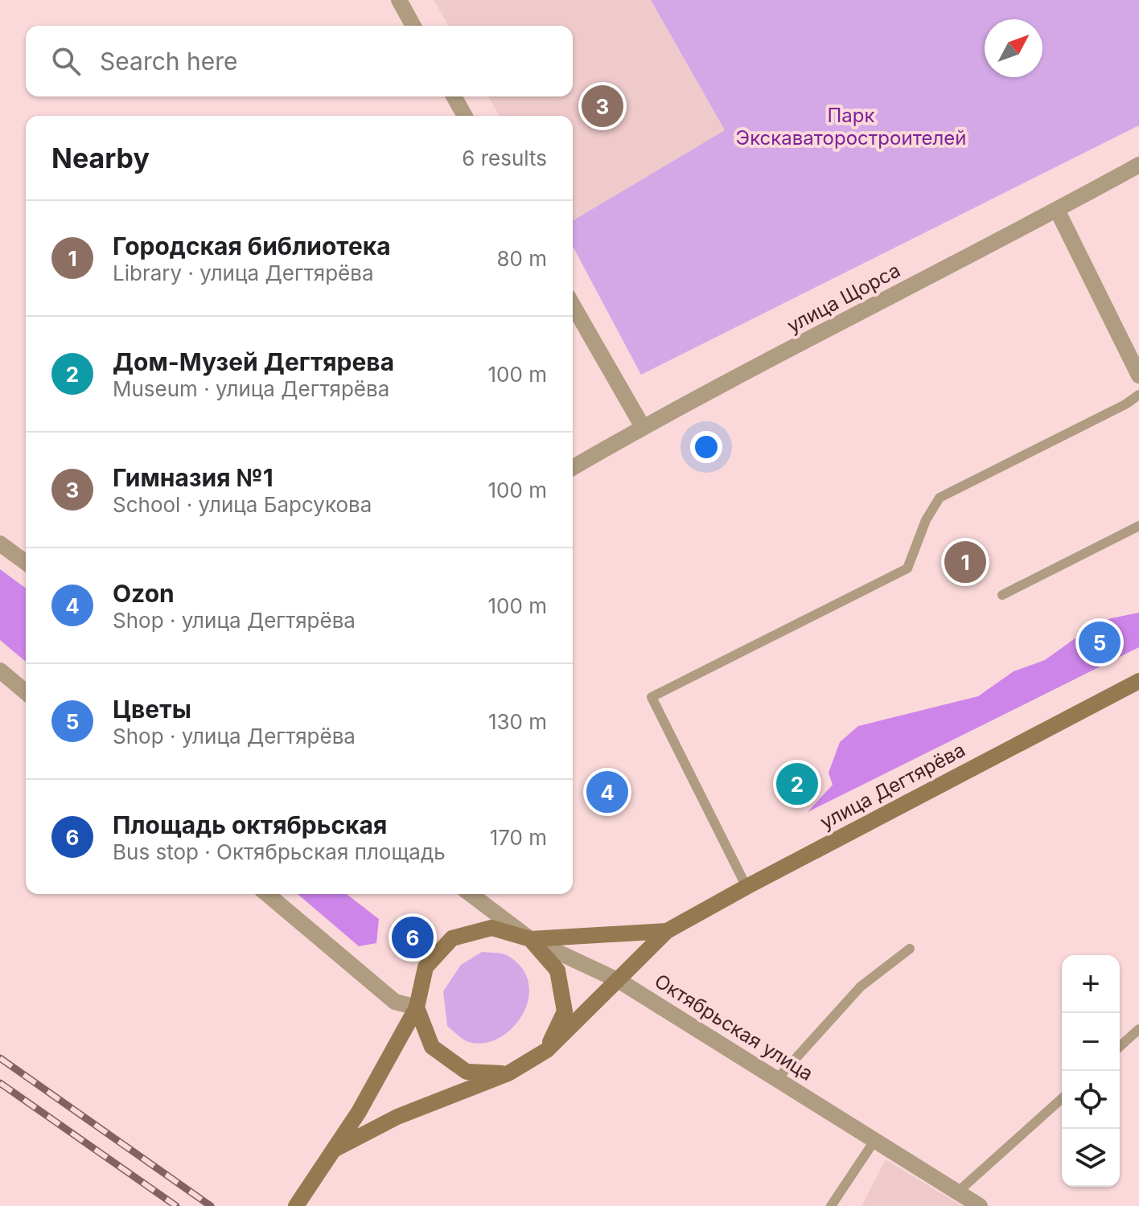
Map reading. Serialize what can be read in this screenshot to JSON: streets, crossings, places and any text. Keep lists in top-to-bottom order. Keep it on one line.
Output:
{"streets":{"main road":["улица Дегтярёва"],"street":["улица Щорса","Октябрьская улица"]},"crossings":[["улица Дегтярёва","Октябрьская улица"]],"parks":["Парк Экскаваторостроителей"],"north":"top right","page":{"search":"Search here","pins":["3","1","5","2","4","6"],"heading":["Nearby","6 results"],"list":[{"mark":"1","name":"Городская библиотека","note":"Library · улица Дегтярёва","value":"80 m"},{"mark":"2","name":"Дом-Музей Дегтярева","note":"Museum · улица Дегтярёва","value":"100 m"},{"mark":"3","name":"Гимназия №1","note":"School · улица Барсукова","value":"100 m"},{"mark":"4","name":"Ozon","note":"Shop · улица Дегтярёва","value":"100 m"},{"mark":"5","name":"Цветы","note":"Shop · улица Дегтярёва","value":"130 m"},{"mark":"6","name":"Площадь октябрьская","note":"Bus stop · Октябрьская площадь","value":"170 m"}],"map_buttons":["+","−"]}}
